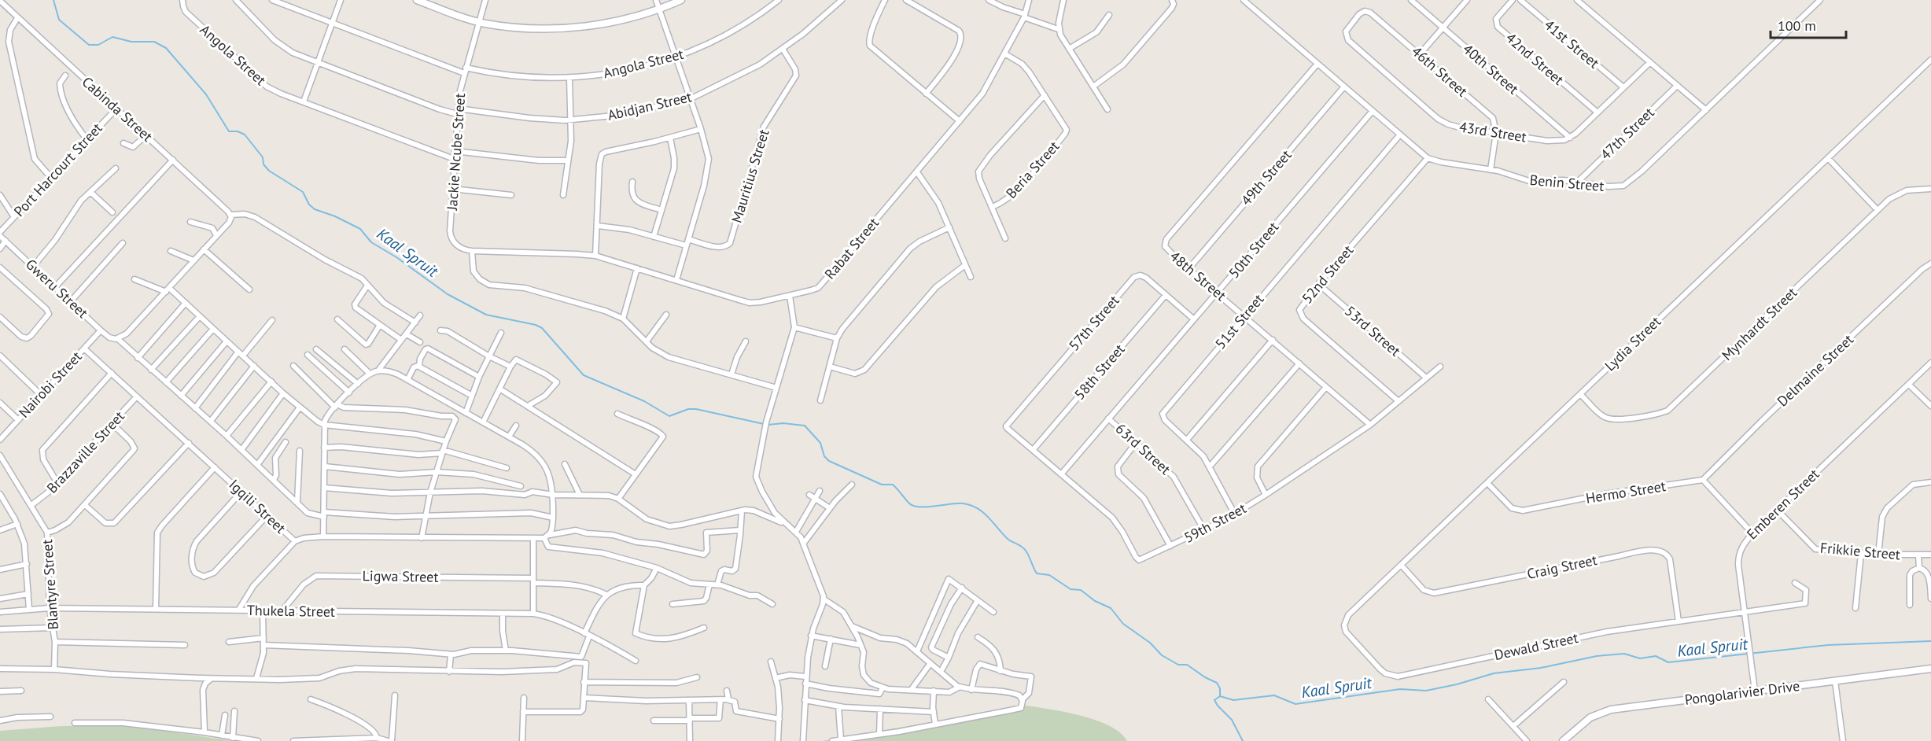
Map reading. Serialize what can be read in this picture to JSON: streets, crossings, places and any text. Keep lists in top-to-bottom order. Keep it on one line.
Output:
{"streets":{"street":["41st Street","Angola Street","42nd Street","40th Street","46th Street","Abidjan Street","Cabinda Street","43rd Street","47th Street","Jackie Ncube Street","Port Harcourt Street","Beria Street","Mauritius Street","49th Street","Benin Street","Rabat Street","50th Street","52nd Street","48th Street","Gweru Street","51st Street","57th Street","Mynhardt Street","53rd Street","Lydia Street","Delmaine Street","58th Street","Nairobi Street","63rd Street","Brazzaville Street","Hermo Street","Emberen Street","Igqili Street","59th Street","Frikkie Street","Craig Street","Ligwa Street","Blantyre Street","Thukela Street","Dewald Street","Pongolarivier Drive"]},"crossings":[["Angola Street","Jackie Ncube Street"],["40th Street","43rd Street"],["46th Street","43rd Street"],["Abidjan Street","Jackie Ncube Street"],["Abidjan Street","Mauritius Street"],["Cabinda Street","Port Harcourt Street"],["47th Street","Benin Street"],["Jackie Ncube Street","Rabat Street"],["Port Harcourt Street","Gweru Street"],["49th Street","Benin Street"],["49th Street","48th Street"],["Benin Street","50th Street"],["Benin Street","52nd Street"],["Benin Street","48th Street"],["Benin Street","51st Street"],["50th Street","48th Street"],["50th Street","57th Street"],["50th Street","63rd Street"],["50th Street","59th Street"],["52nd Street","53rd Street"],["52nd Street","59th Street"],["48th Street","51st Street"],["48th Street","59th Street"],["Gweru Street","Nairobi Street"],["51st Street","59th Street"],["57th Street","58th Street"],["57th Street","59th Street"],["Mynhardt Street","Lydia Street"],["53rd Street","59th Street"],["Lydia Street","Hermo Street"],["Lydia Street","Craig Street"],["Lydia Street","Dewald Street"],["Delmaine Street","Hermo Street"],["58th Street","59th Street"],["Nairobi Street","Igqili Street"],["63rd Street","59th Street"],["Brazzaville Street","Igqili Street"],["Brazzaville Street","Blantyre Street"],["Emberen Street","Frikkie Street"],["Emberen Street","Dewald Street"],["Emberen Street","Pongolarivier Drive"],["Craig Street","Dewald Street"],["Ligwa Street","Thukela Street"],["Blantyre Street","Thukela Street"]],"water":["Kaal Spruit"],"scale_bar":"100 m"}
